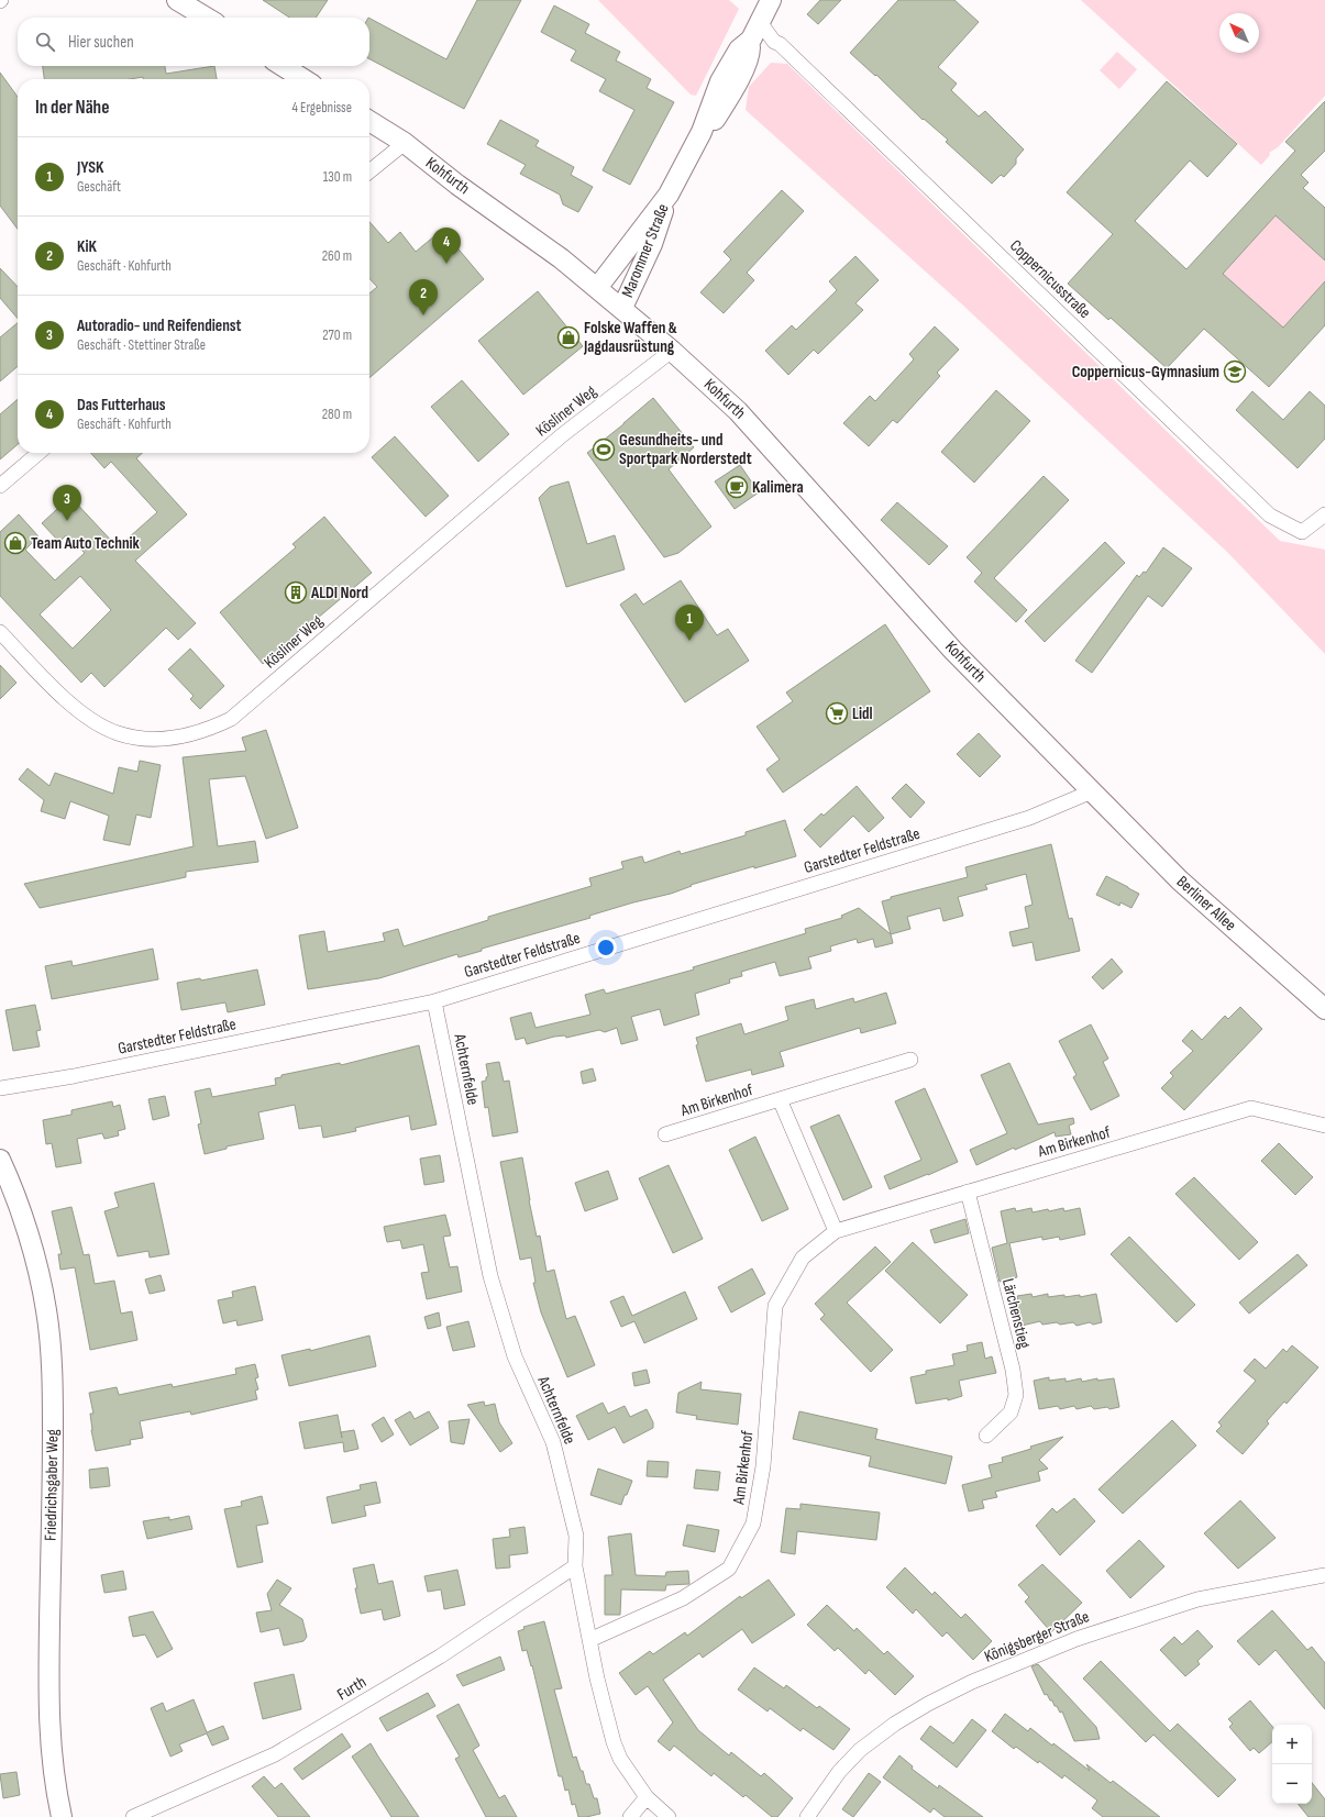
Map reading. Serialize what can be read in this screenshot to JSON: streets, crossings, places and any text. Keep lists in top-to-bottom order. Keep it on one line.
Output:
{"streets":{"street":["Kohfurth","Marommer Straße","Coppernicusstraße","Kösliner Weg","Garstedter Feldstraße","Berliner Allee","Achternfelde","Am Birkenhof","Lärchenstieg","Friedrichsgaber Weg","Königsberger Straße","Furth"]},"crossings":[["Kohfurth","Marommer Straße"],["Kohfurth","Kösliner Weg"],["Kohfurth","Garstedter Feldstraße"],["Kohfurth","Berliner Allee"],["Marommer Straße","Coppernicusstraße"],["Garstedter Feldstraße","Berliner Allee"],["Garstedter Feldstraße","Achternfelde"],["Achternfelde","Am Birkenhof"],["Achternfelde","Furth"],["Am Birkenhof","Lärchenstieg"]],"places":{"shop":["Folske Waffen & Jagdausrüstung","Team Auto Technik"],"school or university":["Coppernicus-Gymnasium"],"sports":["Gesundheits- und Sportpark Norderstedt"],"cafe":["Kalimera"],"building":["ALDI Nord"],"supermarket":["Lidl"]},"north":"top left","page":{"search":"Hier suchen","heading":["In der Nähe","4 Ergebnisse"],"list":[{"mark":"1","name":"JYSK","note":"Geschäft","value":"130 m"},{"mark":"2","name":"KiK","note":"Geschäft · Kohfurth","value":"260 m"},{"mark":"3","name":"Autoradio- und Reifendienst","note":"Geschäft · Stettiner Straße","value":"270 m"},{"mark":"4","name":"Das Futterhaus","note":"Geschäft · Kohfurth","value":"280 m"}],"pins":["4","2","3","1"],"map_buttons":["+","−"]}}
